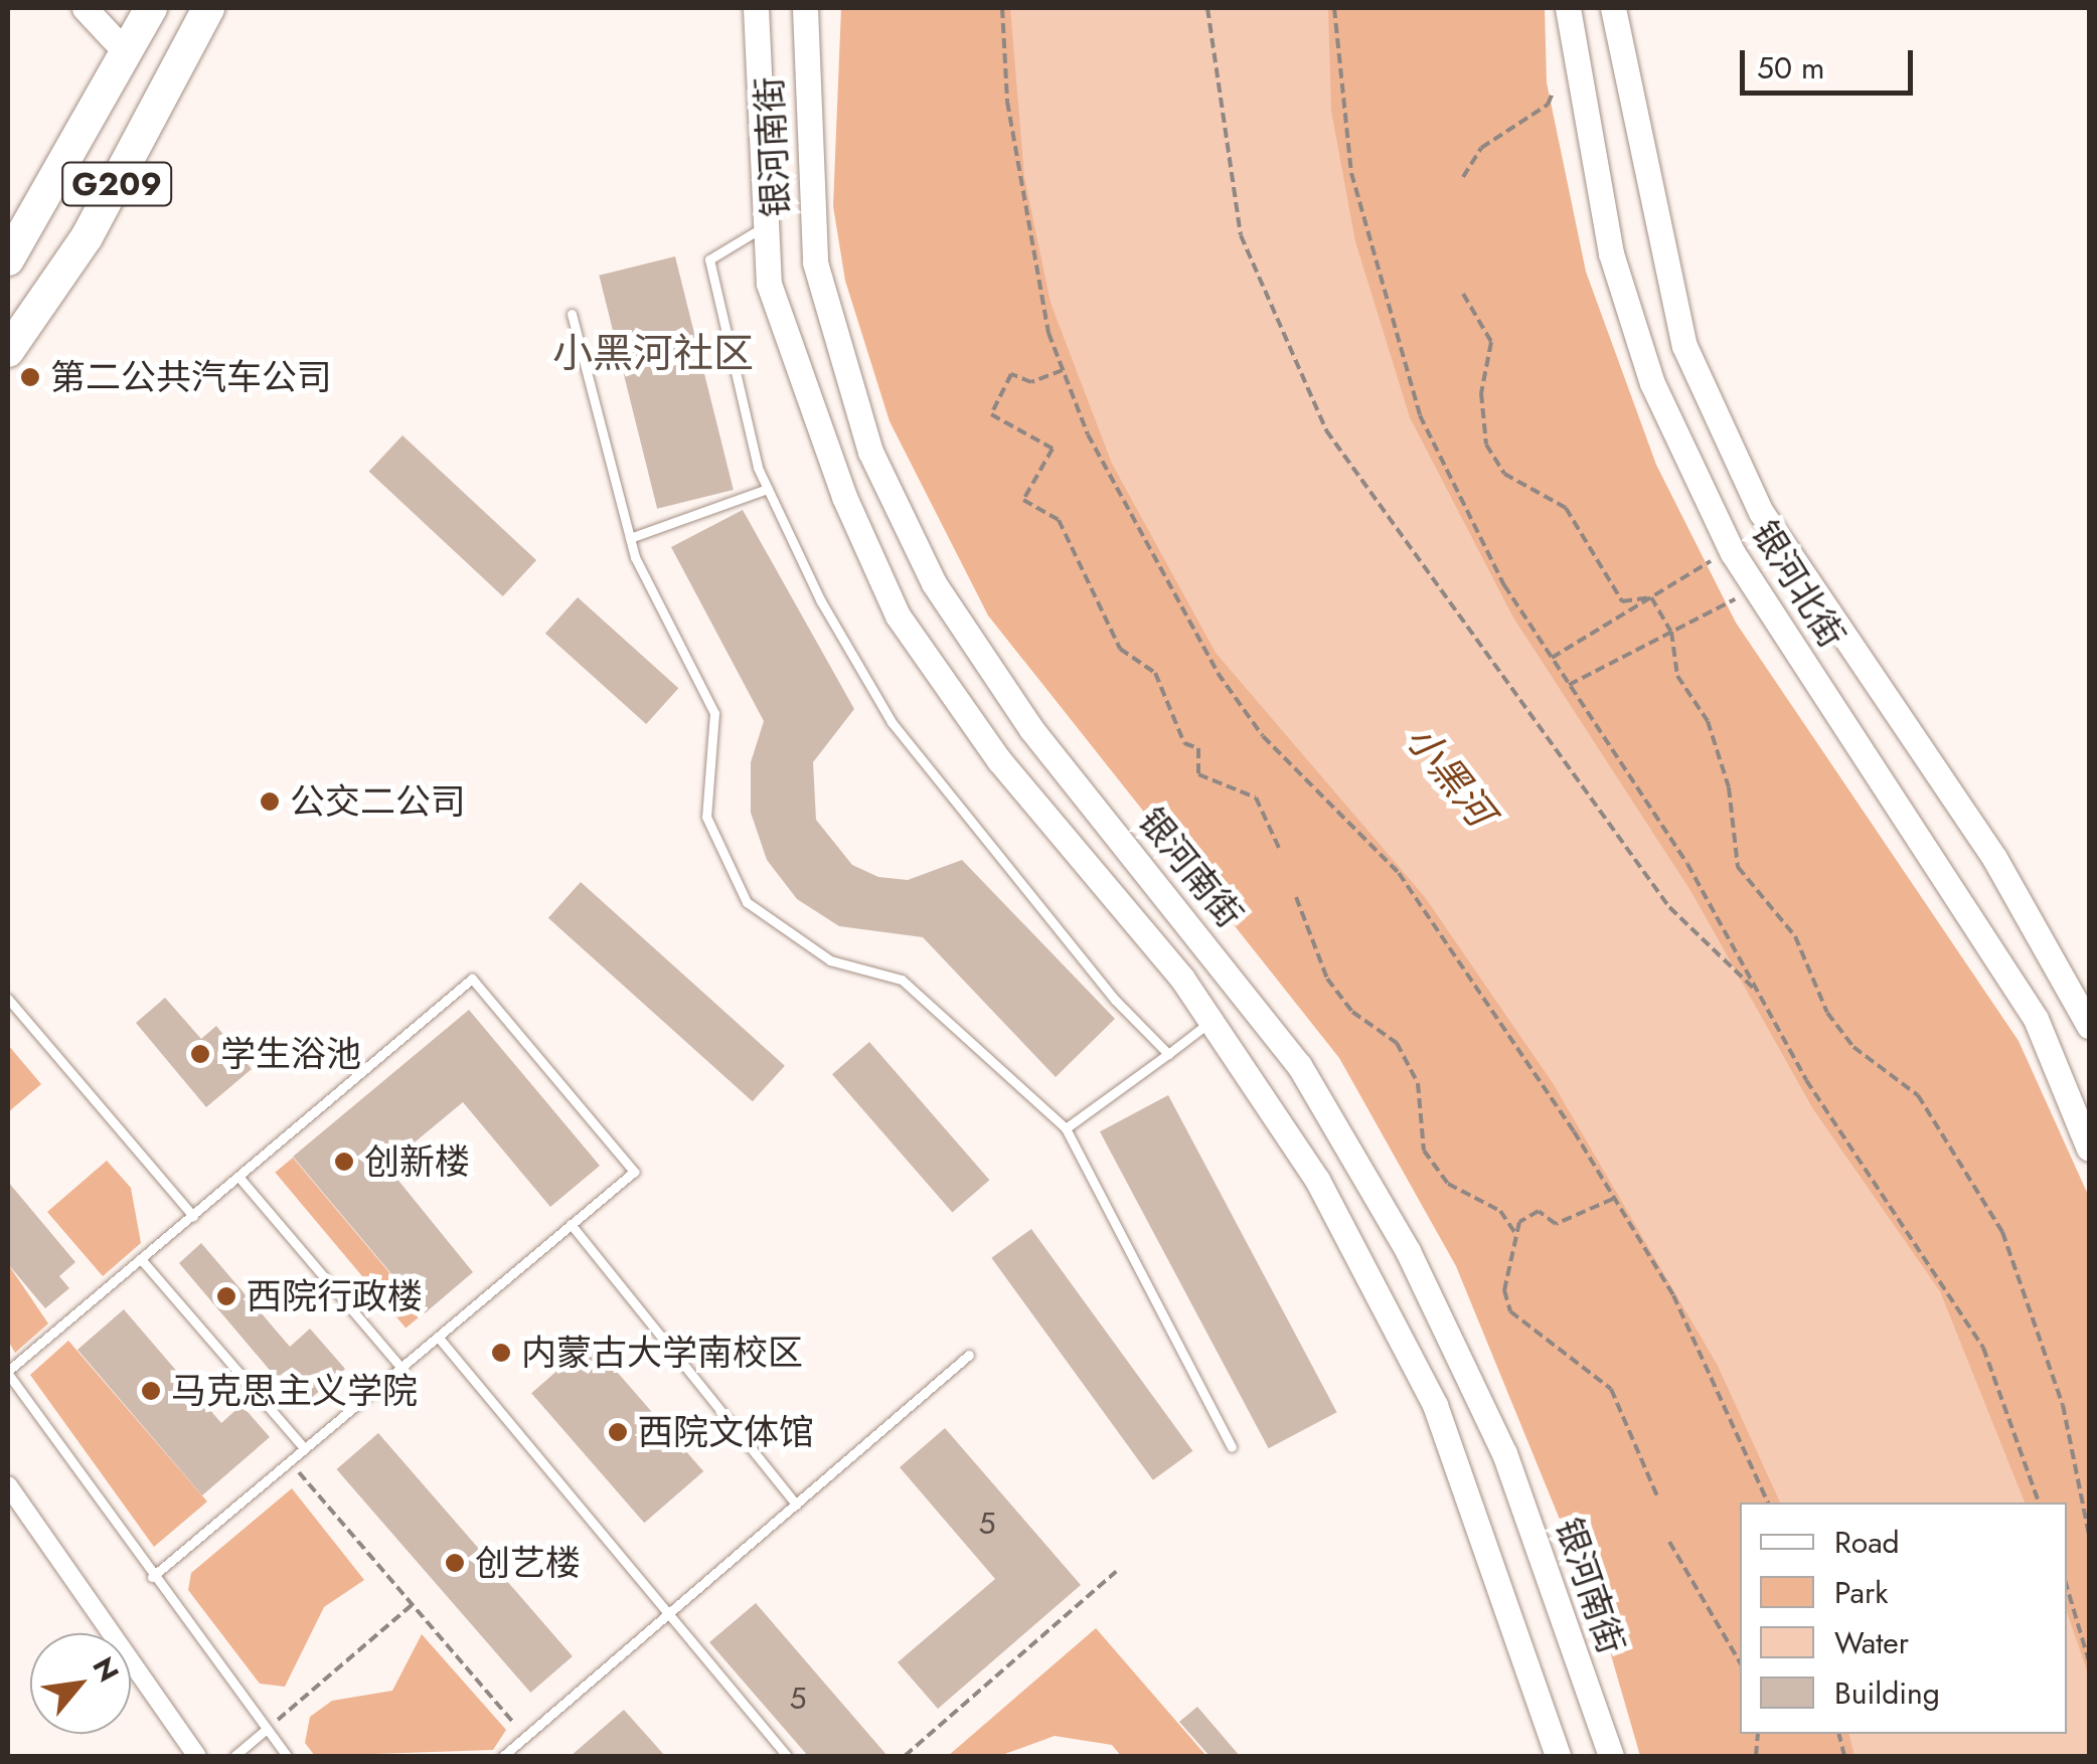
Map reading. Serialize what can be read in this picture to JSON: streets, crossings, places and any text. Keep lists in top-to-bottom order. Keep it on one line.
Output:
{"streets":{"highway":["G209"],"main road":["银河南街","银河北街"]},"districts":["小黑河社区"],"water":["小黑河"],"places":["第二公共汽车公司","公交二公司","学生浴池","创新楼","西院行政楼","内蒙古大学南校区","马克思主义学院","西院文体馆","创艺楼"],"house_numbers":["5","5"],"legend":["Road","Park","Water","Building"],"scale_bar":"50 m","north":"top right"}
